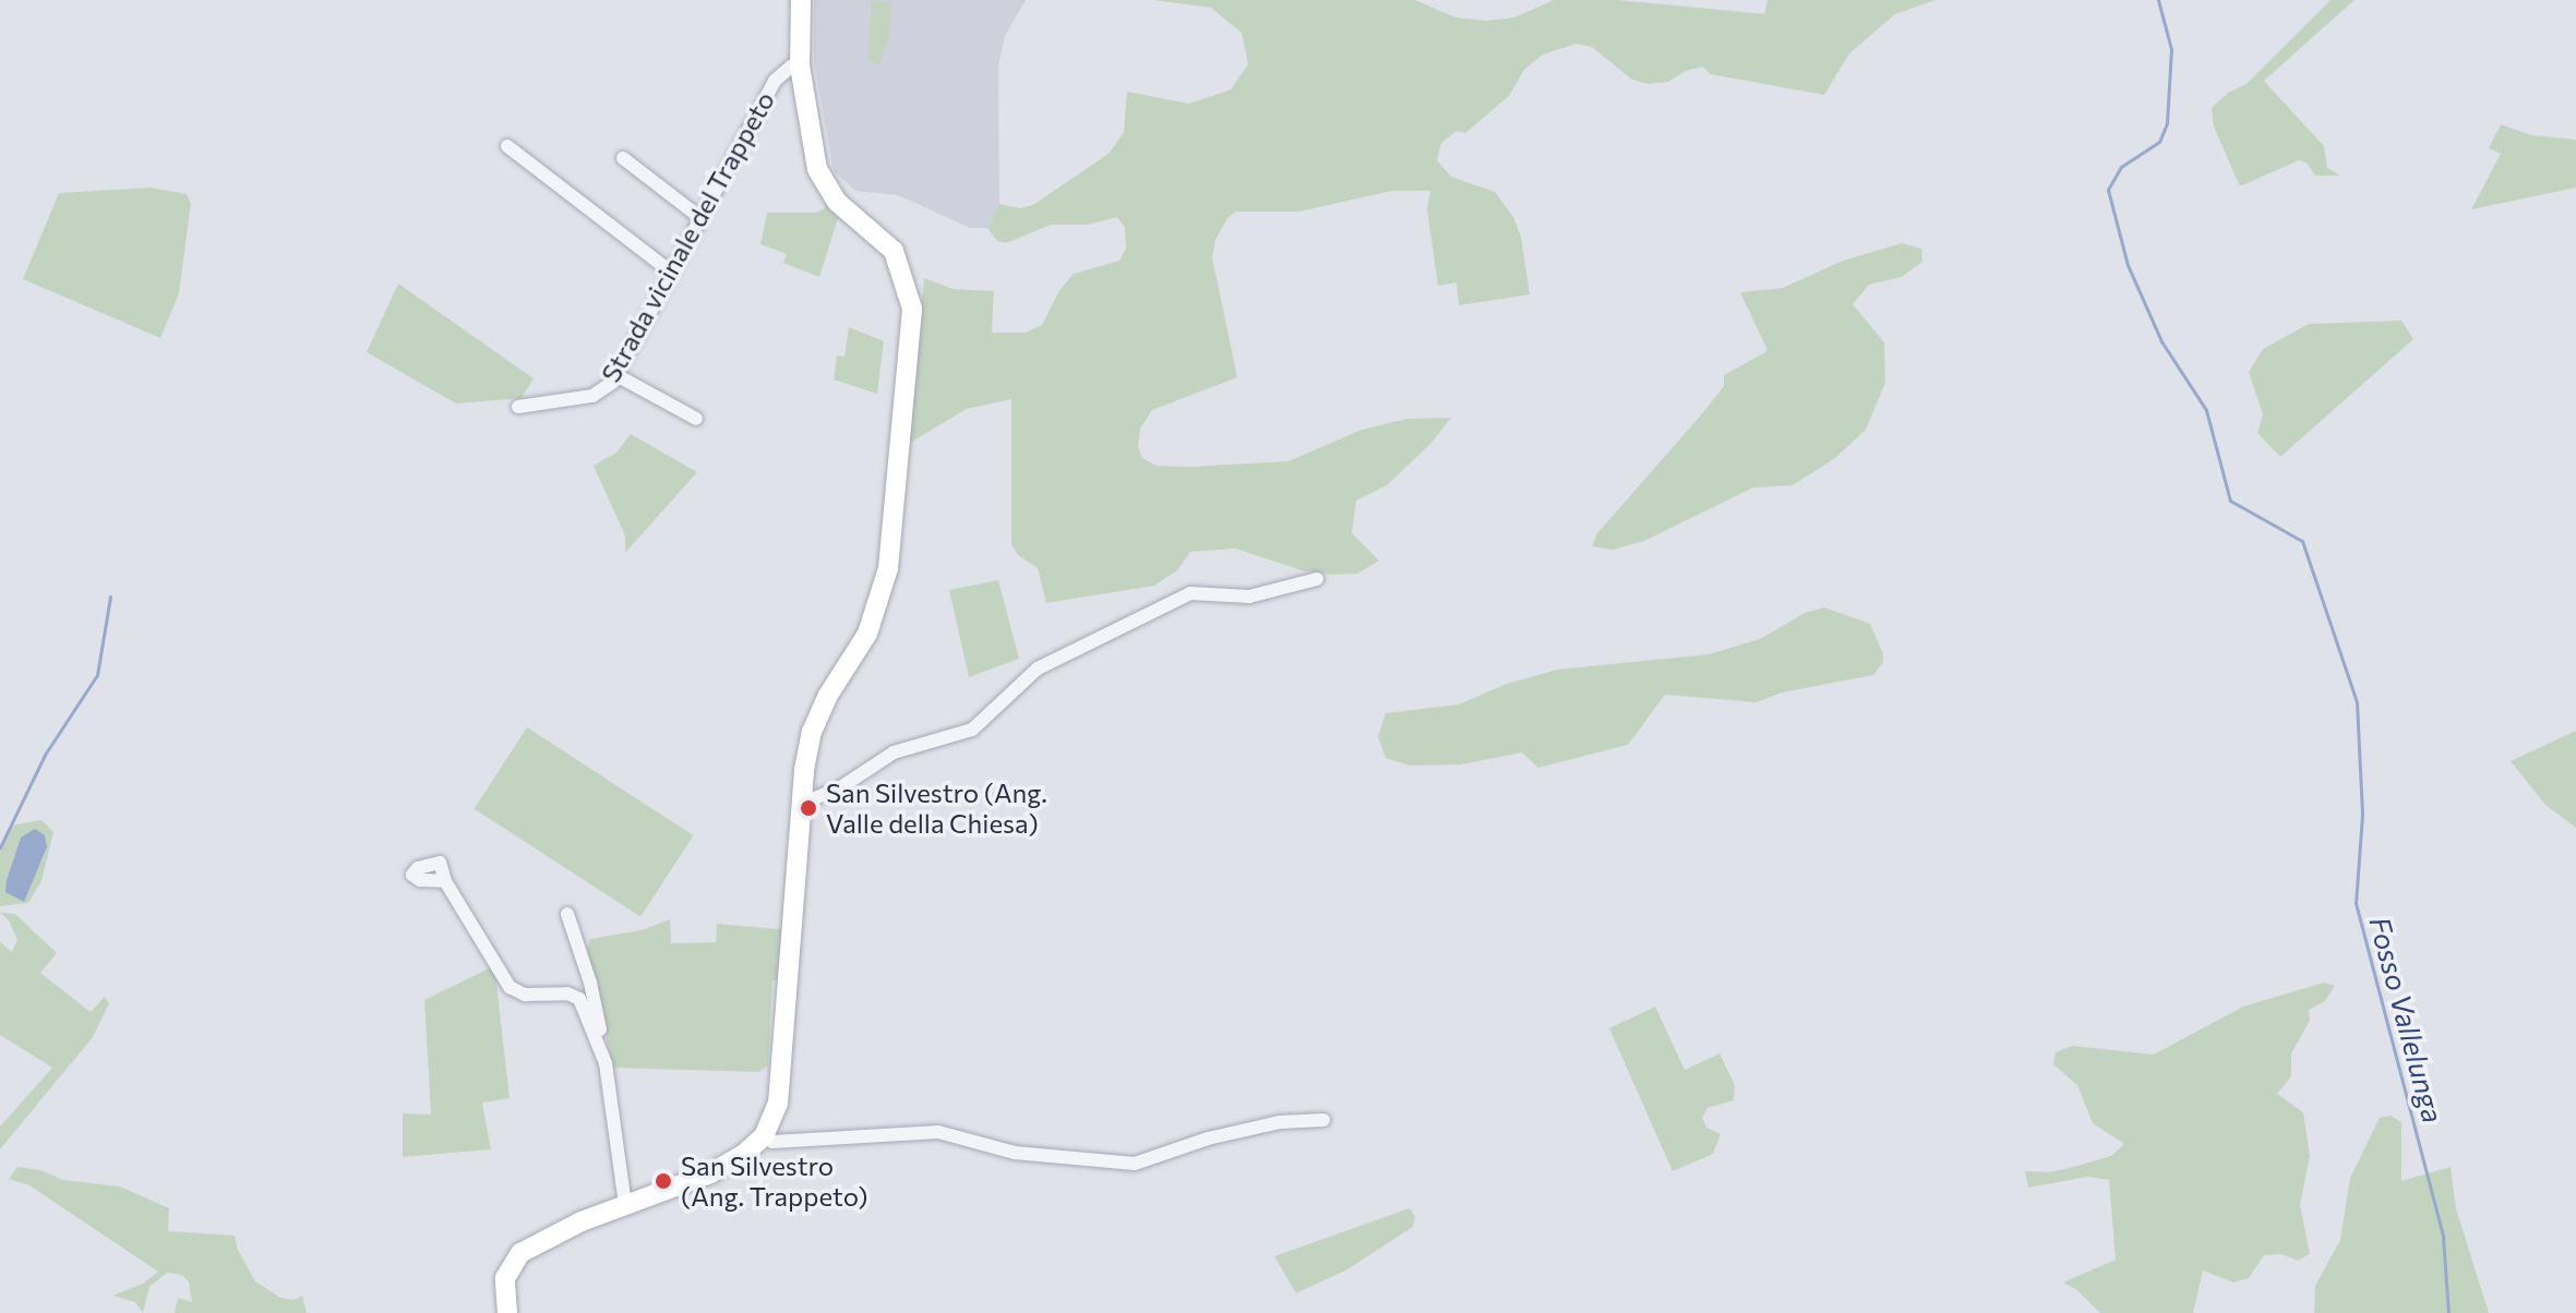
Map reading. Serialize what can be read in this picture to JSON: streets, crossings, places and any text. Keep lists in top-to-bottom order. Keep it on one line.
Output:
{"streets":{"street":["Strada vicinale del Trappeto"]},"water":["Fosso Vallelunga"],"places":["San Silvestro (Ang. Valle della Chiesa)","San Silvestro (Ang. Trappeto)"]}
